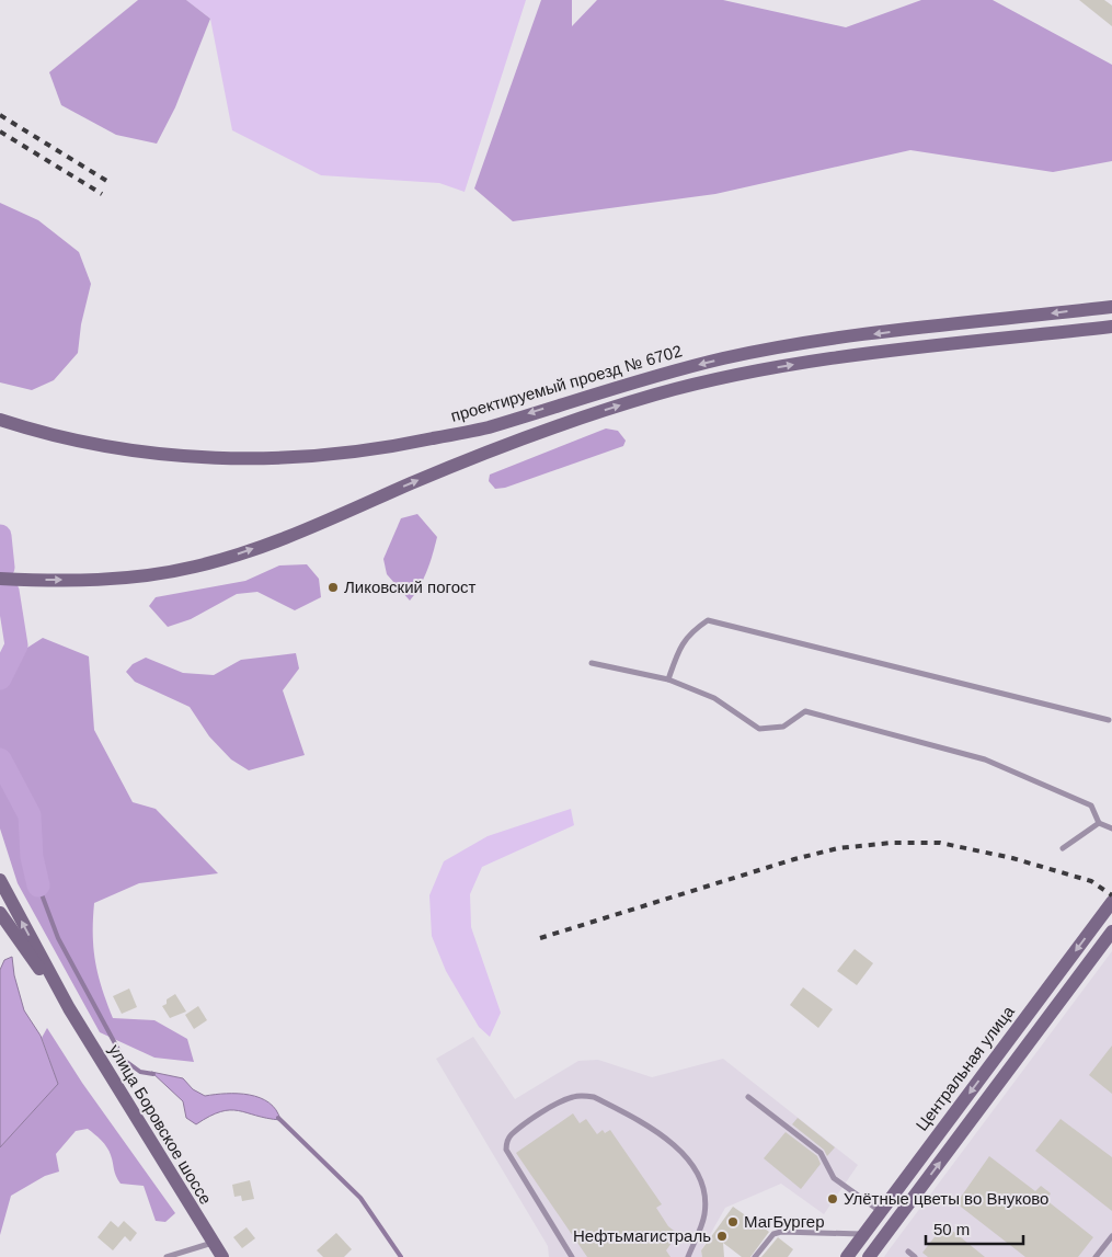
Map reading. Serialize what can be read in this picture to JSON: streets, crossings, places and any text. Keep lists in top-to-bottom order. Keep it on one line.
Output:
{"streets":{"main road":["проектируемый проезд № 6702","Центральная улица","улица Боровское шоссе"]},"places":["Ликовский погост","Улётные цветы во Внуково","МагБургер","Нефтьмагистраль"],"scale_bar":"50 m"}
